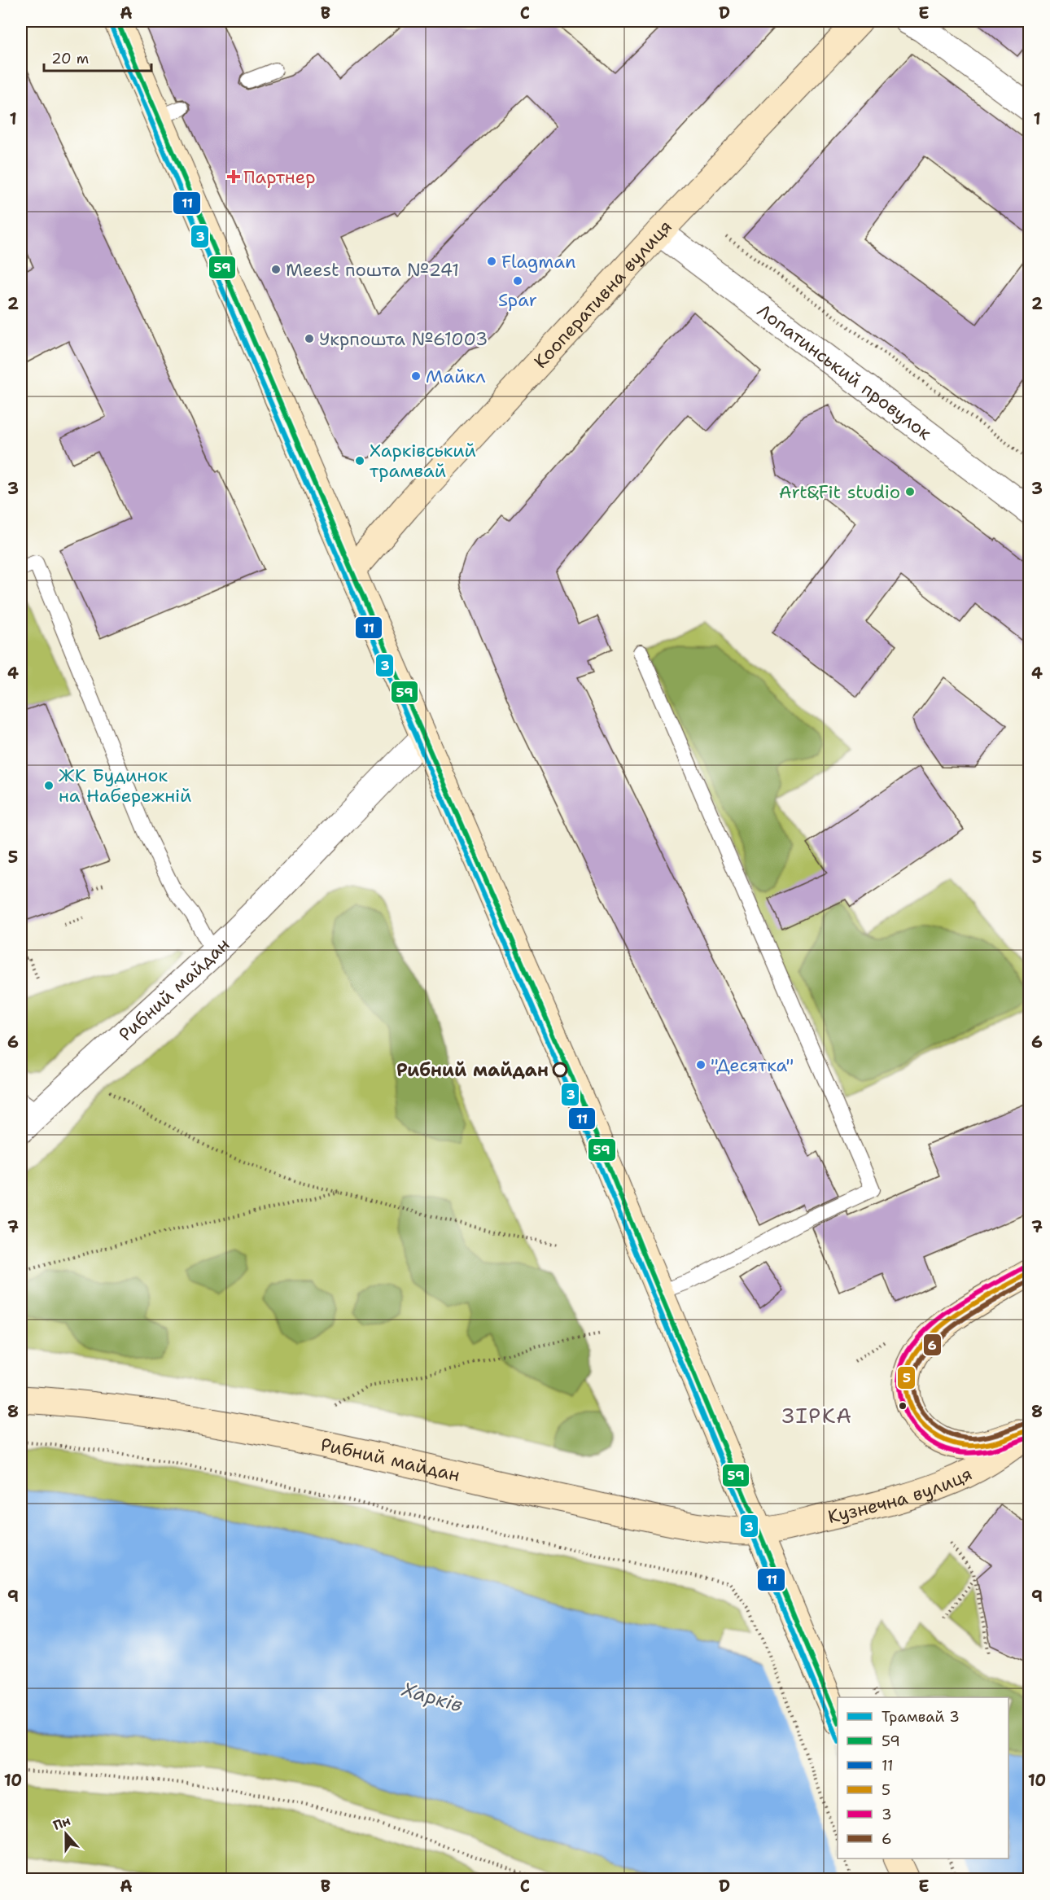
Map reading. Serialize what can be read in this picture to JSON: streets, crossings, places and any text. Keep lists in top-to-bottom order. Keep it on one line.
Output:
{"streets":{"street":["Кооперативна вулиця","Лопатинський провулок","Рибний майдан","Кузнечна вулиця"]},"crossings":[["Кооперативна вулиця","Лопатинський провулок"],["Рибний майдан","Кузнечна вулиця"]],"districts":["ЗІРКА"],"water":["Харків"],"places":{"health":["Партнер"],"other":["Flagman","Meest пошта №241","Spar","Укрпошта №61003","Майкл","Харківський трамвай","Art&Fit studio","ЖК Будинок на Набережній","\"Десятка\"","Рибний майдан"]},"lines":["tram line 3","transit line 59","transit line 11","transit line 3","transit line 5","transit line 6"],"legend":["Трамвай 3","59","11","5","3","6"],"scale_bar":"20 m","north":"top","grid":{"columns":["A","B","C","D","E"],"rows":["1","2","3","4","5","6","7","8","9","10"]}}
